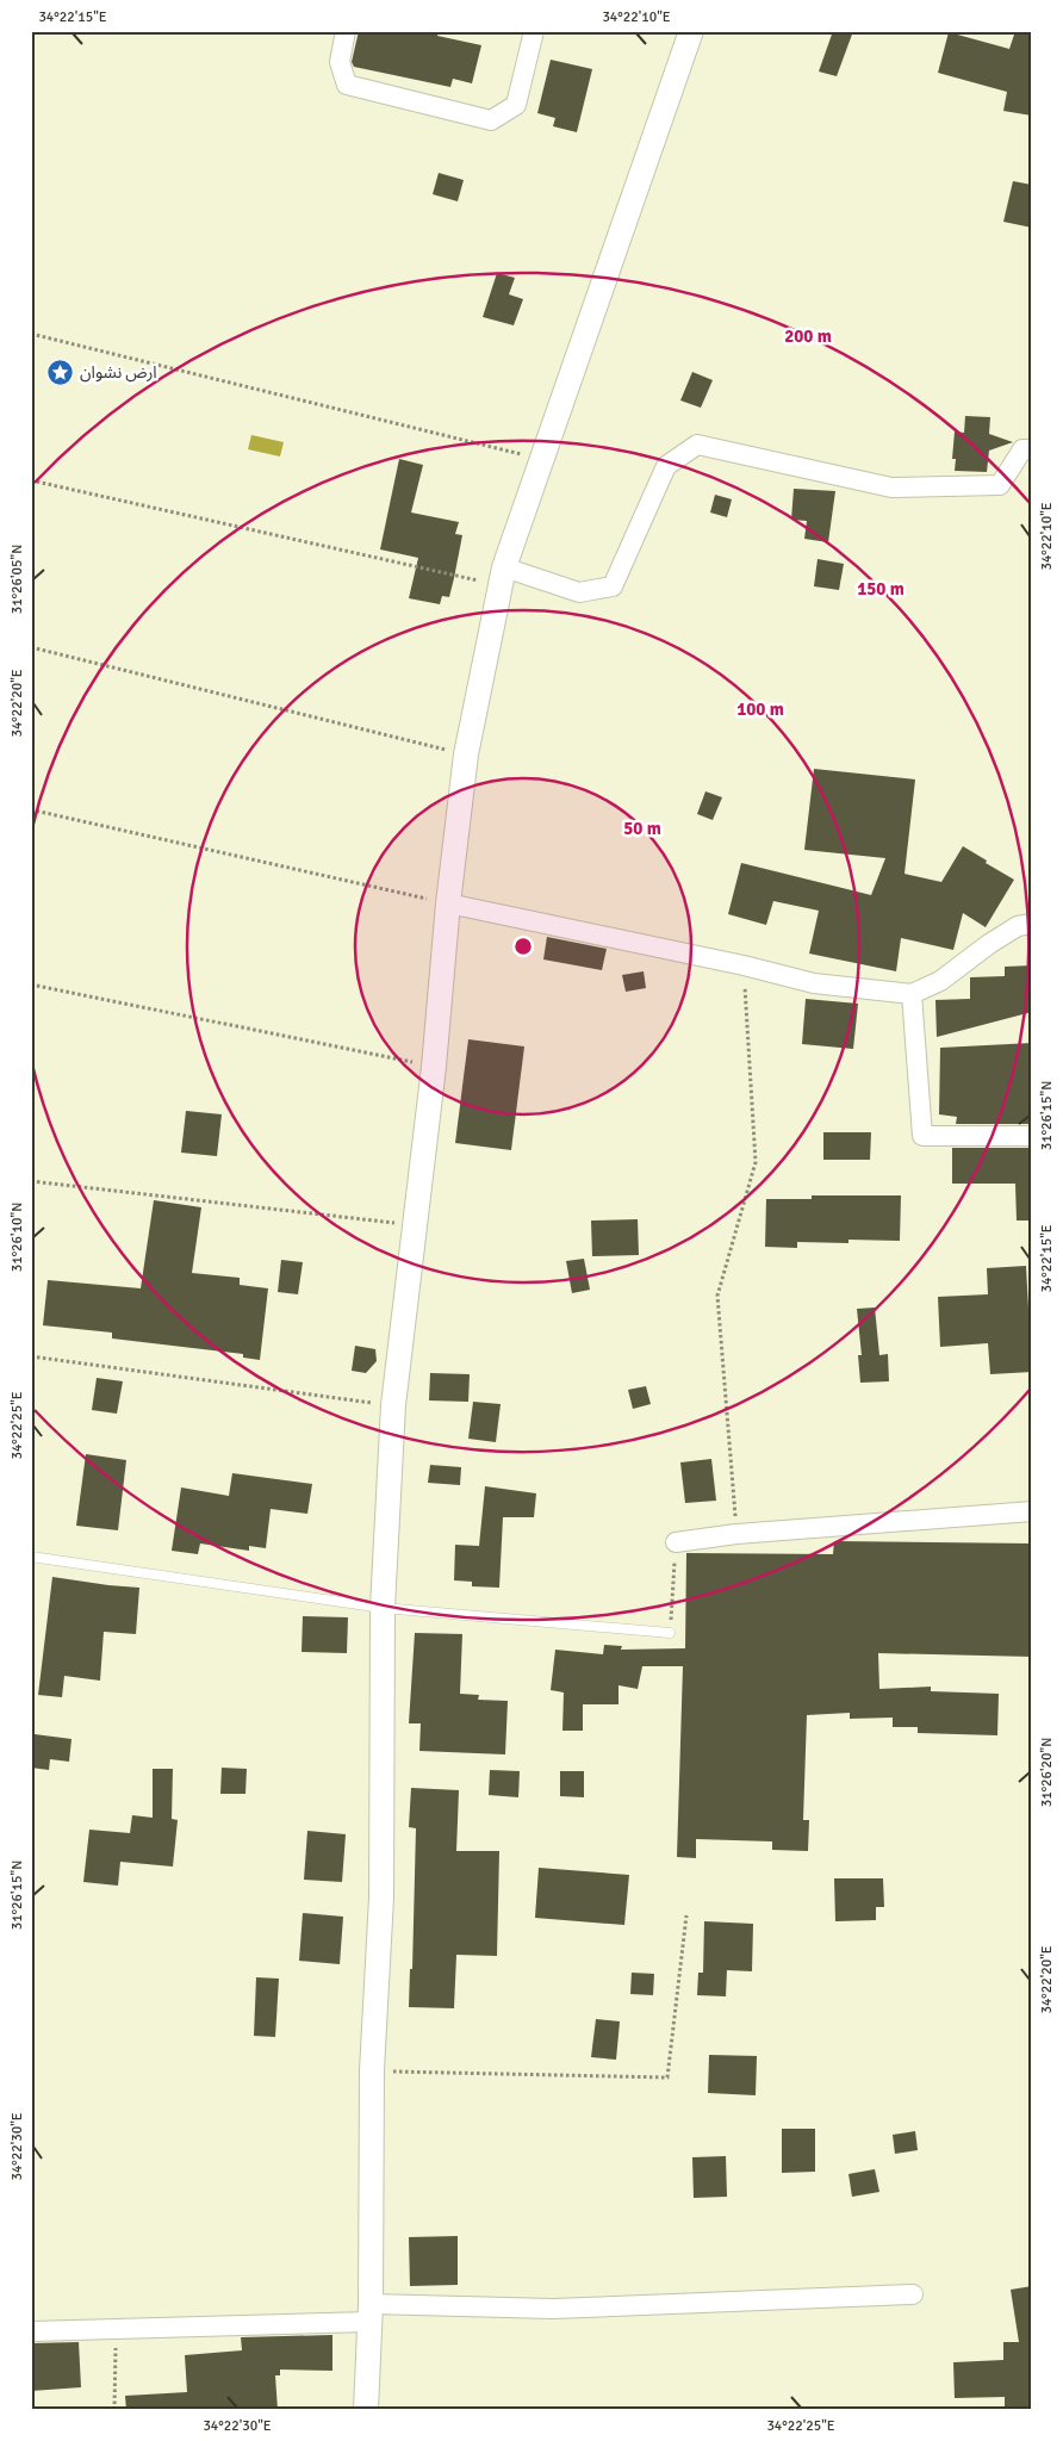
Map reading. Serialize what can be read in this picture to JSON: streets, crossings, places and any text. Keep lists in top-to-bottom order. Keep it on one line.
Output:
{"places":{"place":["ارض نشوان"]},"coordinates":["34°22'15\"E","34°22'10\"E","31°26'05\"N","34°22'20\"E","31°26'15\"N","31°26'10\"N","34°22'25\"E","31°26'20\"N","34°22'30\"E"],"rings":["200 m","150 m","100 m","50 m"]}
